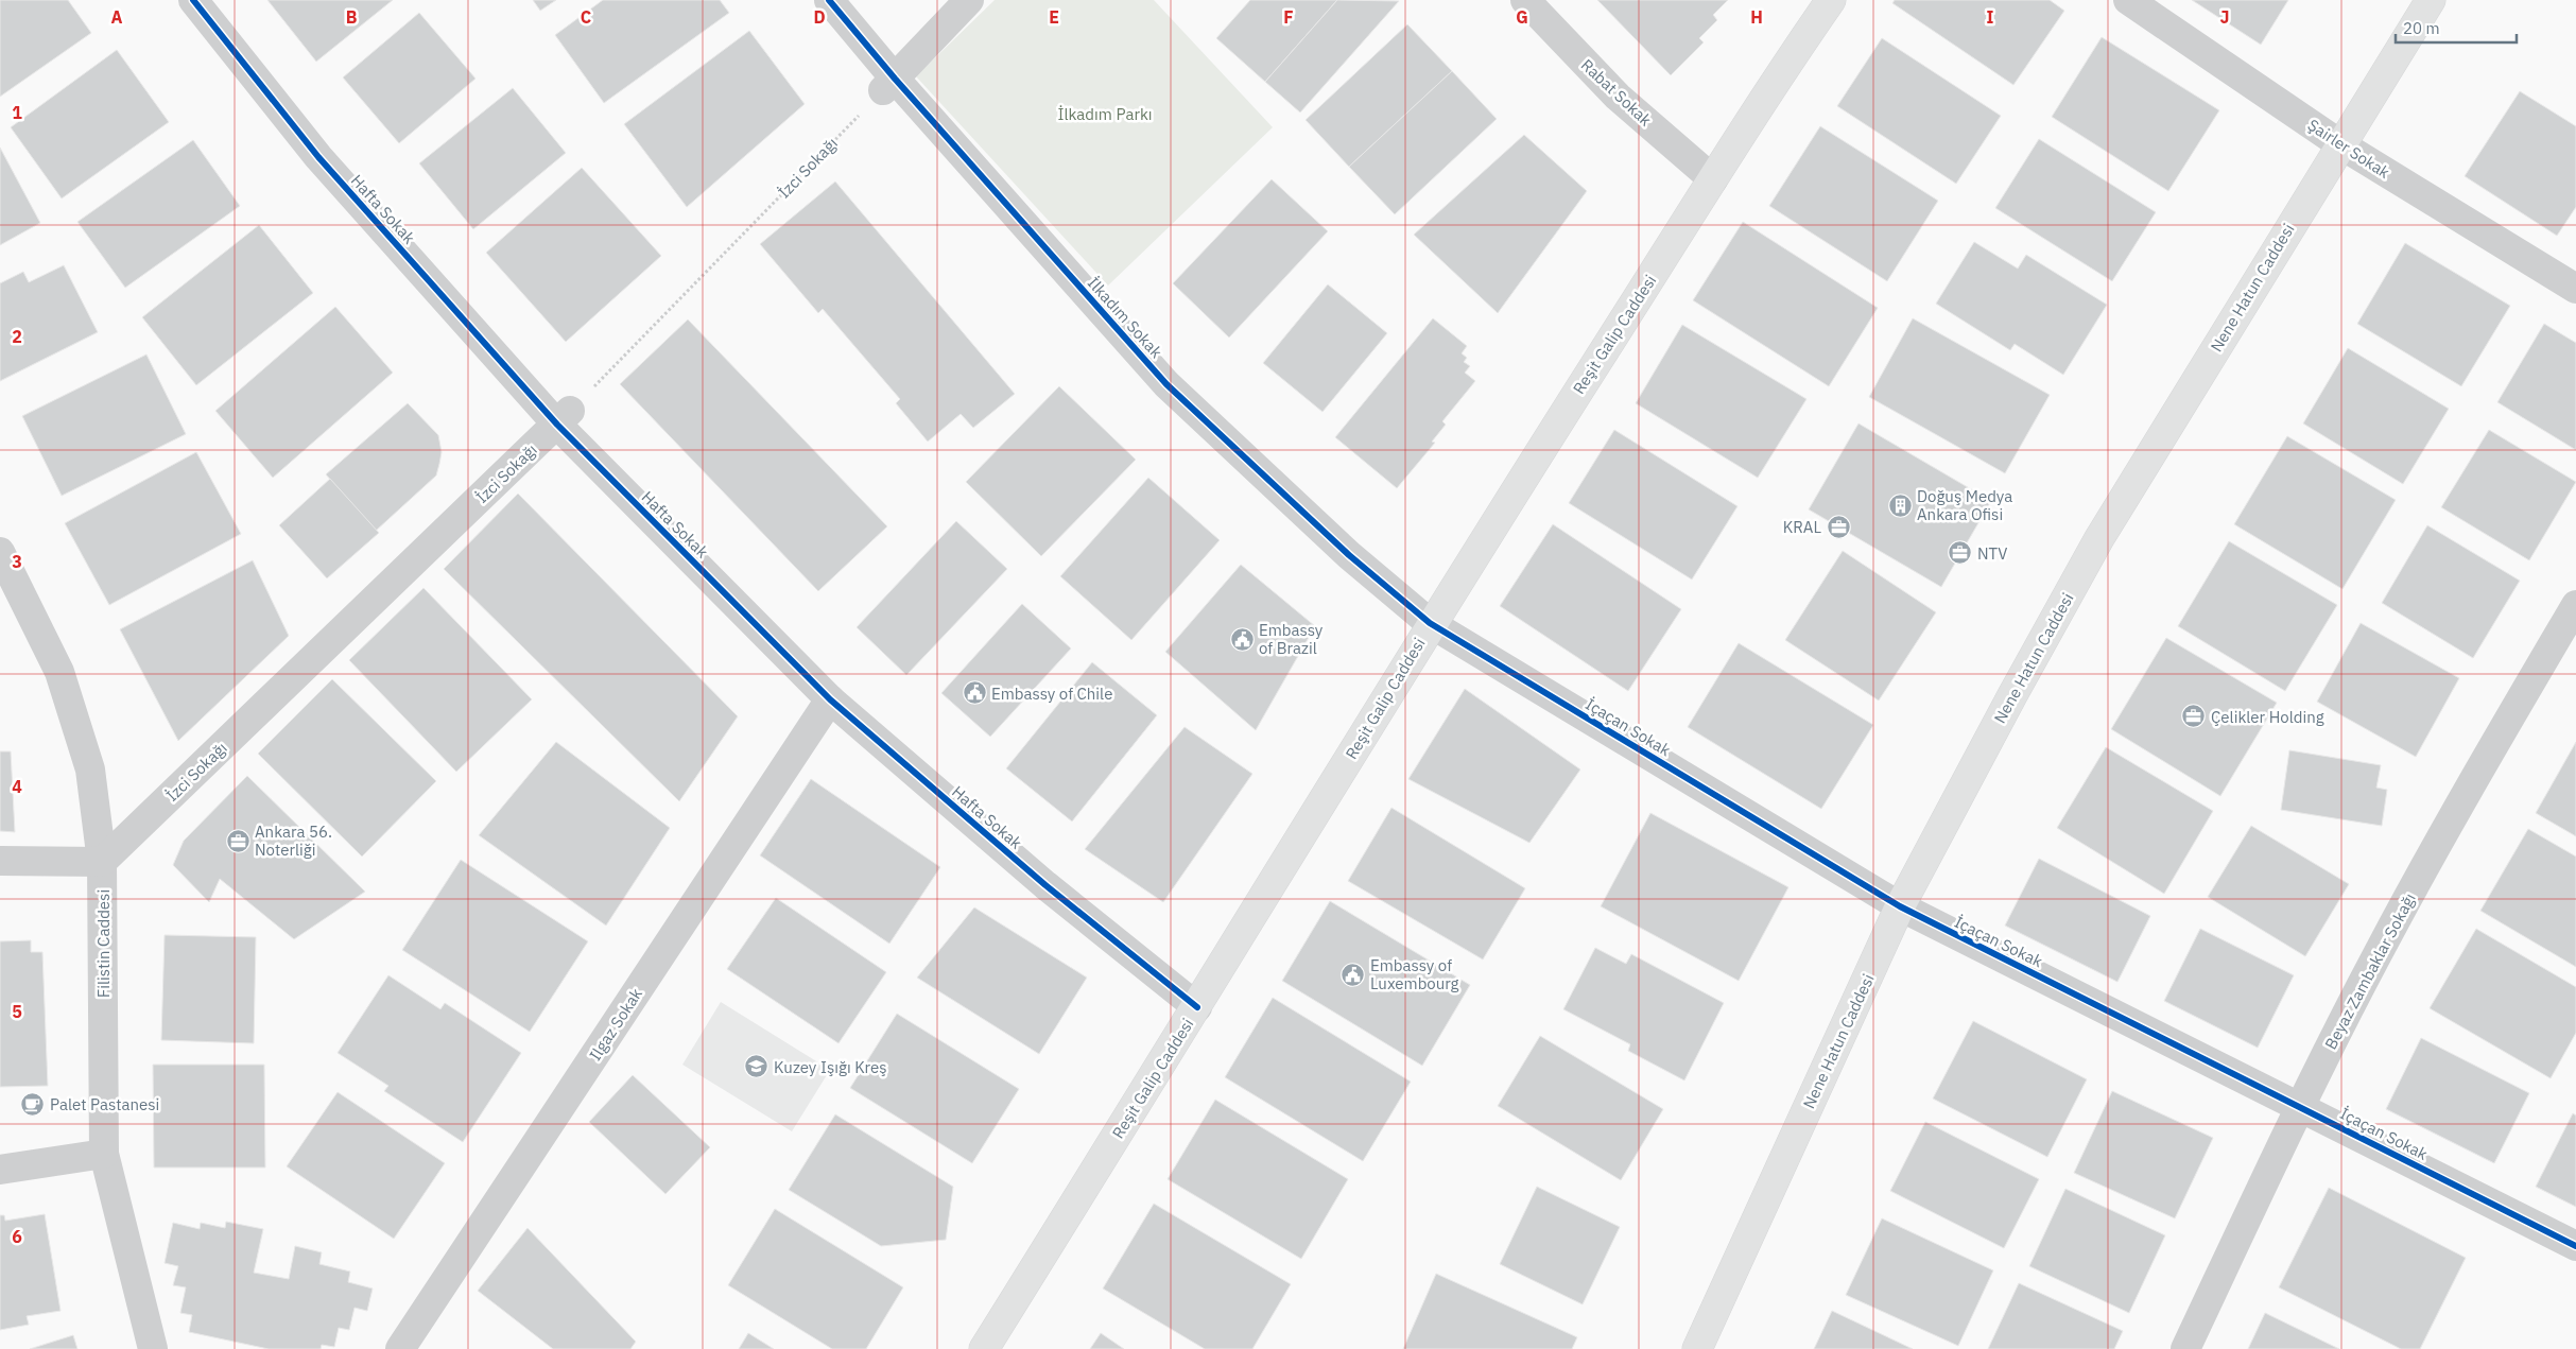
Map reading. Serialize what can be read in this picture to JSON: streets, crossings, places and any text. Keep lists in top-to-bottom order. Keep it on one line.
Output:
{"streets":{"main road":["Nene Hatun Caddesi","Reşit Galip Caddesi"],"street":["Rabat Sokak","Şairler Sokak","İzci Sokağı","Hafta Sokak","İlkadım Sokak","İçaçan Sokak","Filistin Caddesi","Beyaz Zambaklar Sokağı","Ilgaz Sokak"]},"crossings":[["Rabat Sokak","Reşit Galip Caddesi"],["Şairler Sokak","Nene Hatun Caddesi"],["İzci Sokağı","Hafta Sokak"],["İzci Sokağı","İlkadım Sokak"],["İzci Sokağı","Filistin Caddesi"],["Hafta Sokak","Reşit Galip Caddesi"],["Hafta Sokak","Ilgaz Sokak"],["Nene Hatun Caddesi","İçaçan Sokak"],["İlkadım Sokak","Reşit Galip Caddesi"],["İlkadım Sokak","İçaçan Sokak"],["Reşit Galip Caddesi","İçaçan Sokak"],["İçaçan Sokak","Beyaz Zambaklar Sokağı"]],"parks":["İlkadım Parkı"],"places":{"building":["Doğuş Medya Ankara Ofisi"],"office":["KRAL","NTV","Çelikler Holding","Ankara 56. Noterliği"],"public building":["Embassy of Brazil","Embassy of Chile","Embassy of Luxembourg"],"school or university":["Kuzey Işığı Kreş"],"cafe":["Palet Pastanesi"]},"scale_bar":"20 m","grid":{"columns":["A","B","C","D","E","F","G","H","I","J"],"rows":["1","2","3","4","5","6"]}}
